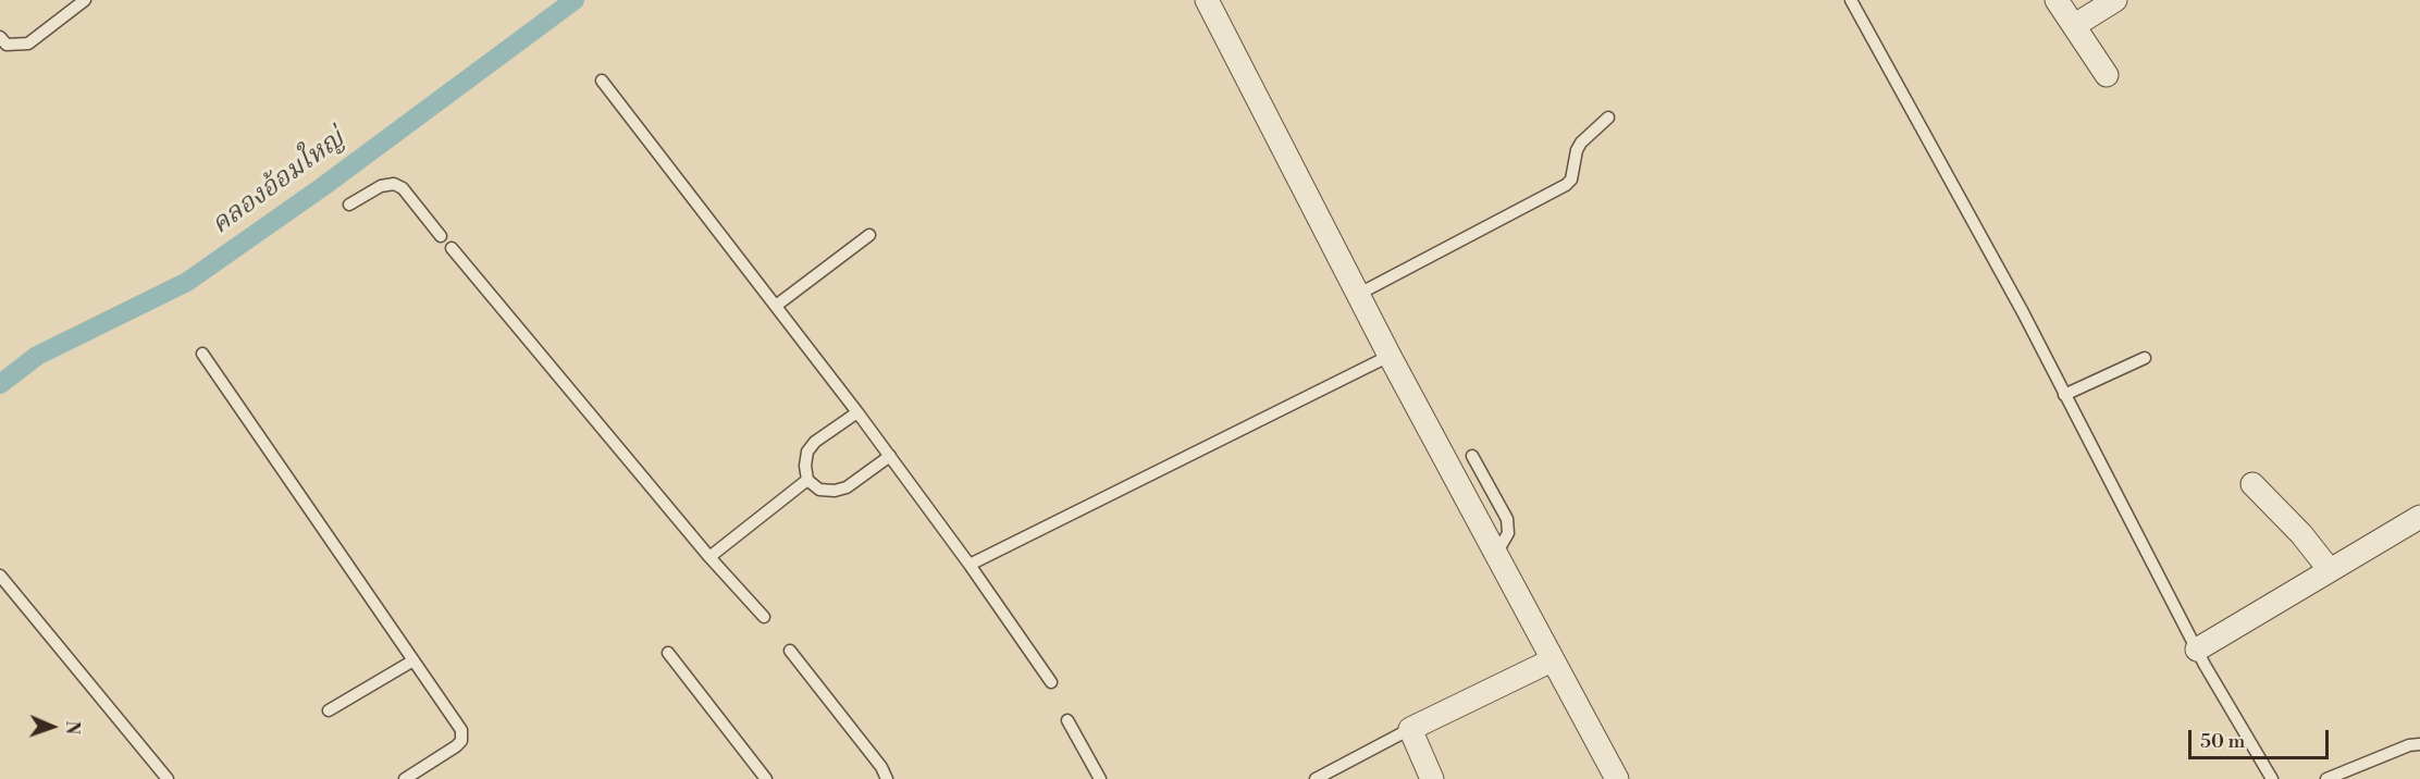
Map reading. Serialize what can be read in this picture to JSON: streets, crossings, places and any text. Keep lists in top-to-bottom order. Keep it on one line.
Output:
{"water":["คลองอ้อมใหญ่"],"scale_bar":"50 m","north":"right"}
